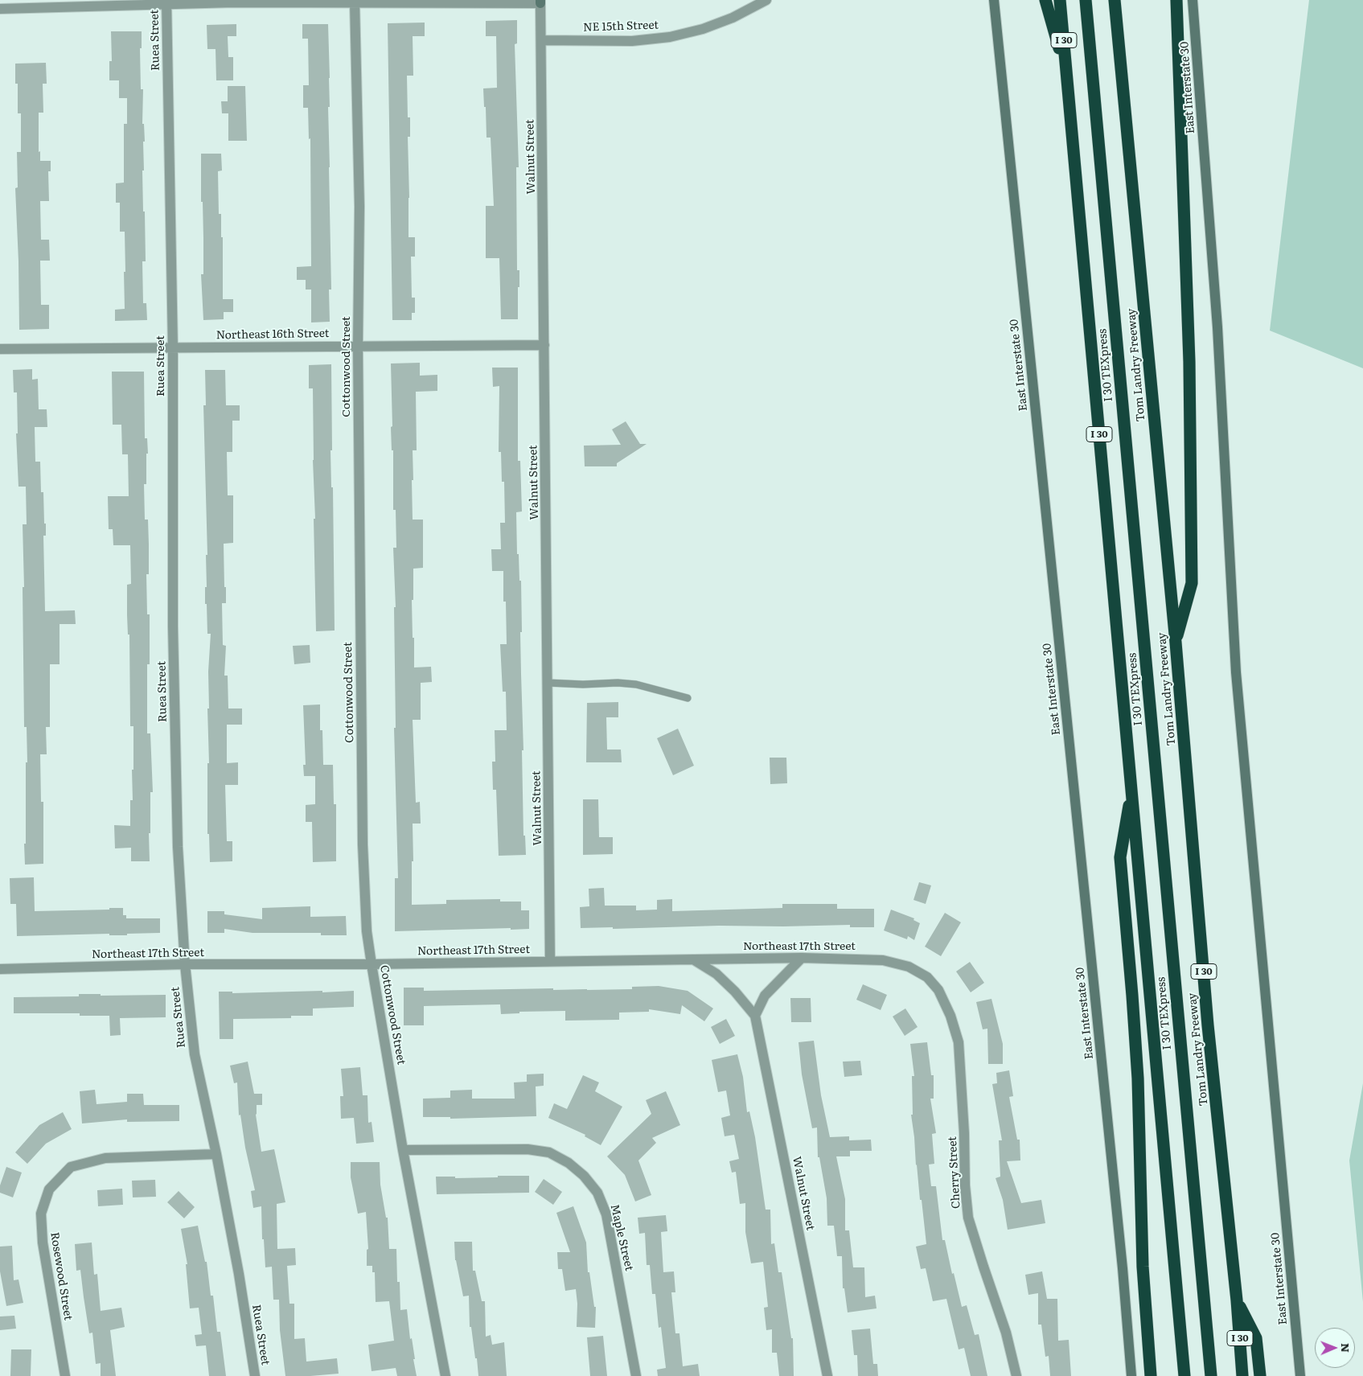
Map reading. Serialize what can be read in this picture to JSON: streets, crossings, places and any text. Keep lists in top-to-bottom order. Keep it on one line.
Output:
{"streets":{"highway":["I 30","I 30 TEXpress","Tom Landry Freeway"],"main road":["East Interstate 30"],"street":["NE 15th Street","Ruea Street","Walnut Street","Northeast 16th Street","Cottonwood Street","Northeast 17th Street","Cherry Street","Maple Street","Rosewood Street"]},"crossings":[["NE 15th Street","Walnut Street"],["Ruea Street","Northeast 16th Street"],["Ruea Street","Northeast 17th Street"],["Ruea Street","Rosewood Street"],["Walnut Street","Northeast 16th Street"],["Walnut Street","Northeast 17th Street"],["Northeast 16th Street","Cottonwood Street"],["Cottonwood Street","Northeast 17th Street"],["Cottonwood Street","Maple Street"],["Northeast 17th Street","Cherry Street"]],"north":"right"}
